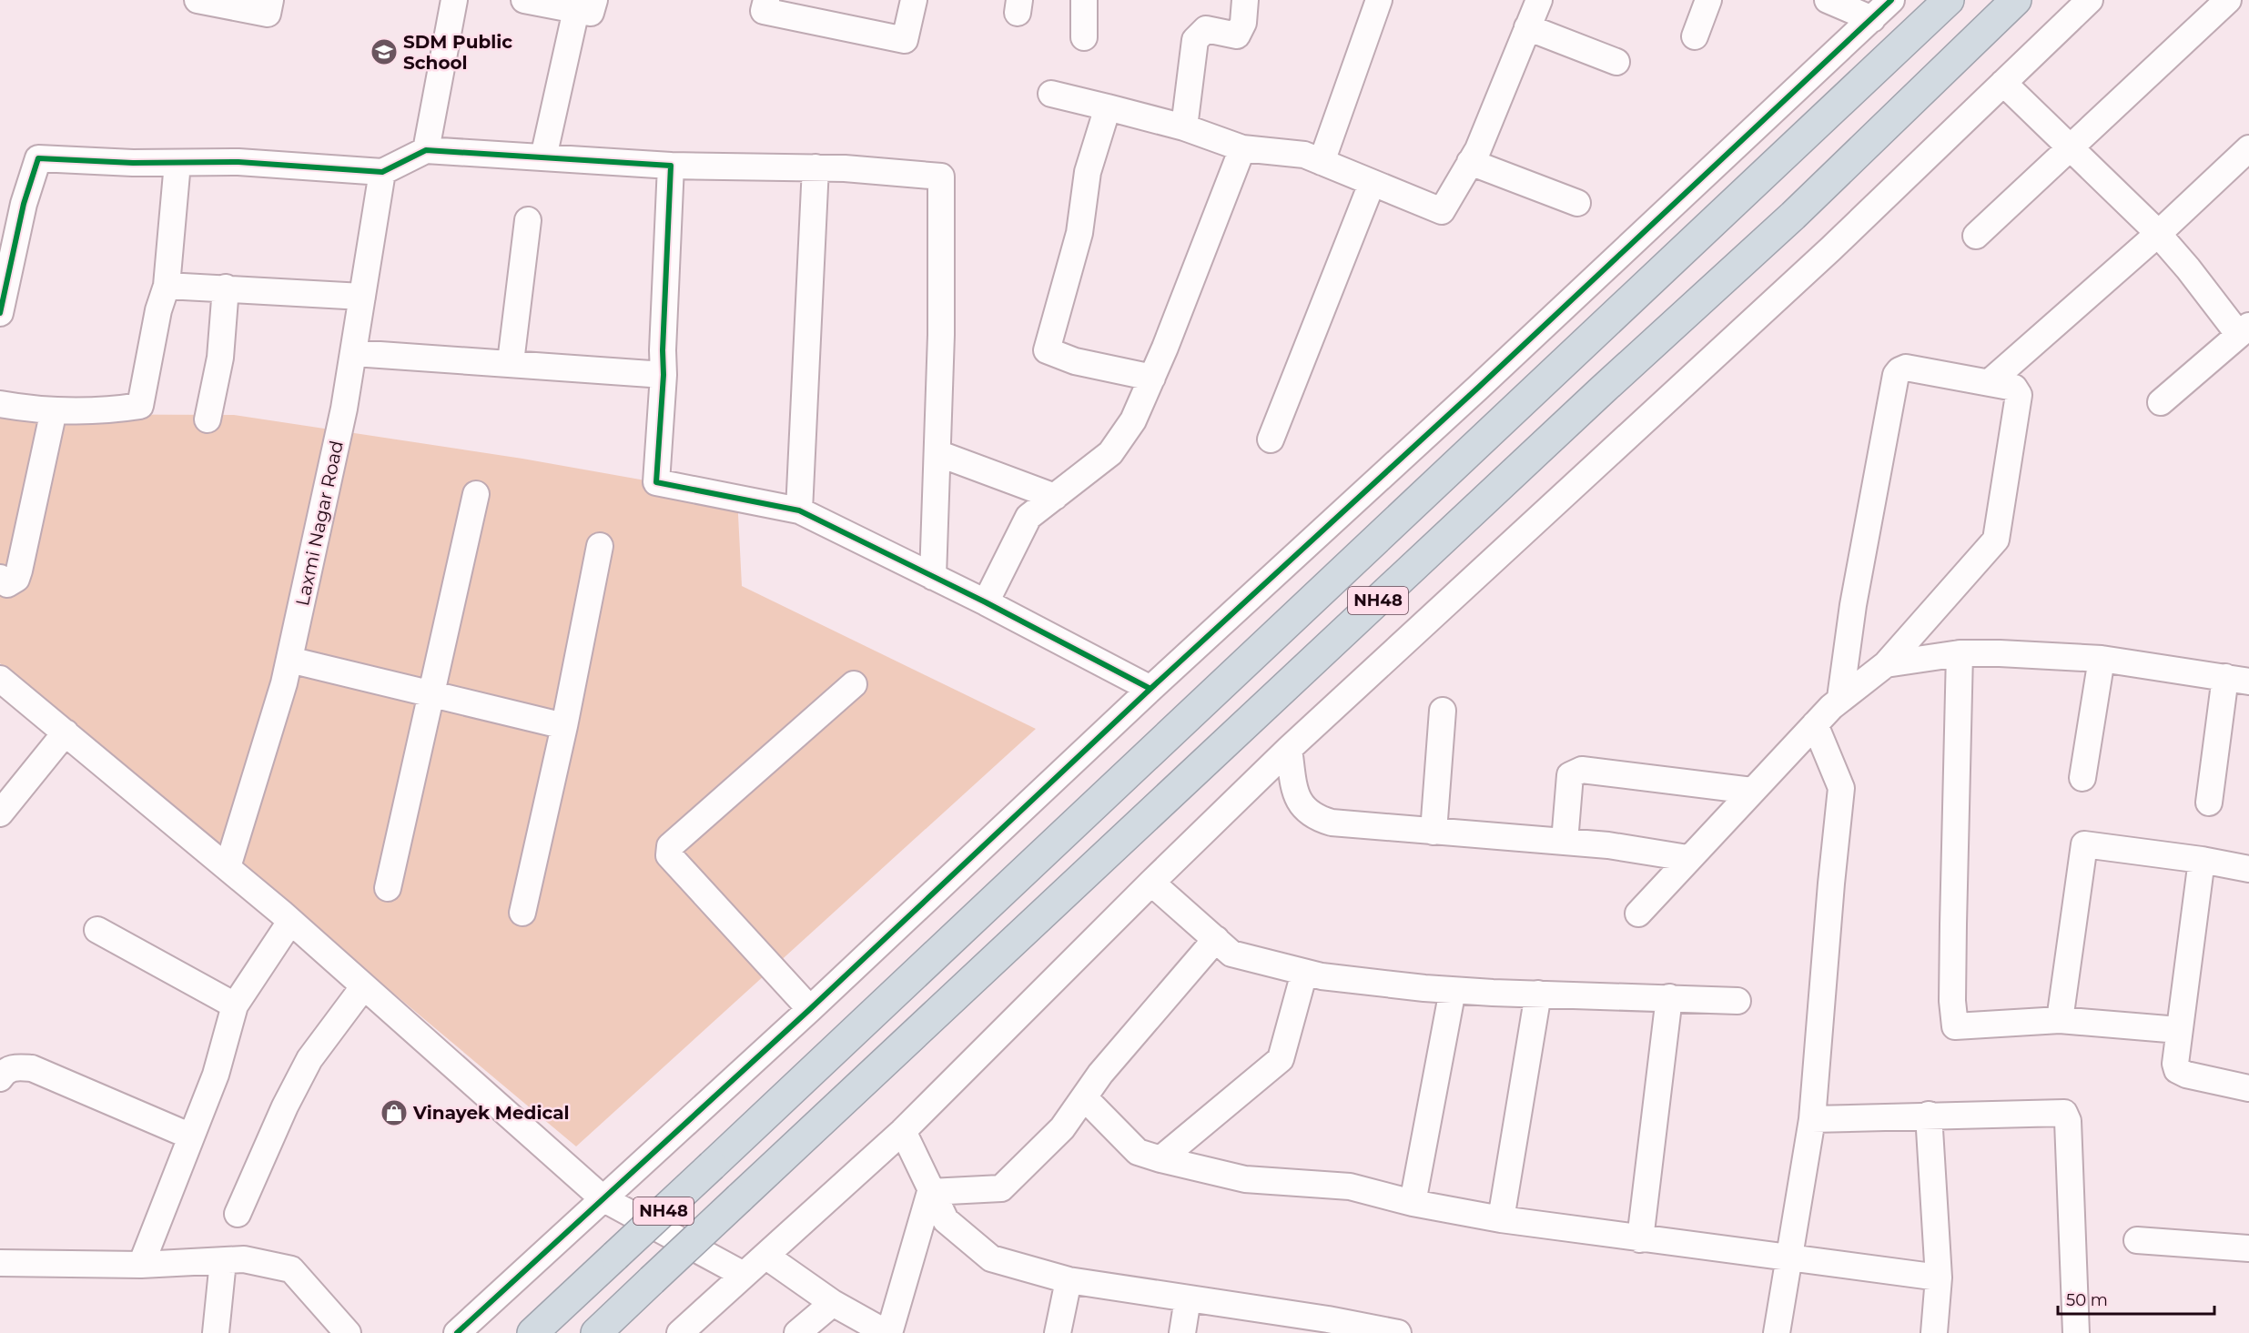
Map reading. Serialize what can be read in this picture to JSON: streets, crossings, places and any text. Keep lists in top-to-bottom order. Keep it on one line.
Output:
{"streets":{"highway":["NH48"],"street":["Laxmi Nagar Road"]},"places":{"school or university":["SDM Public School"],"shop":["Vinayek Medical"]},"scale_bar":"50 m"}
